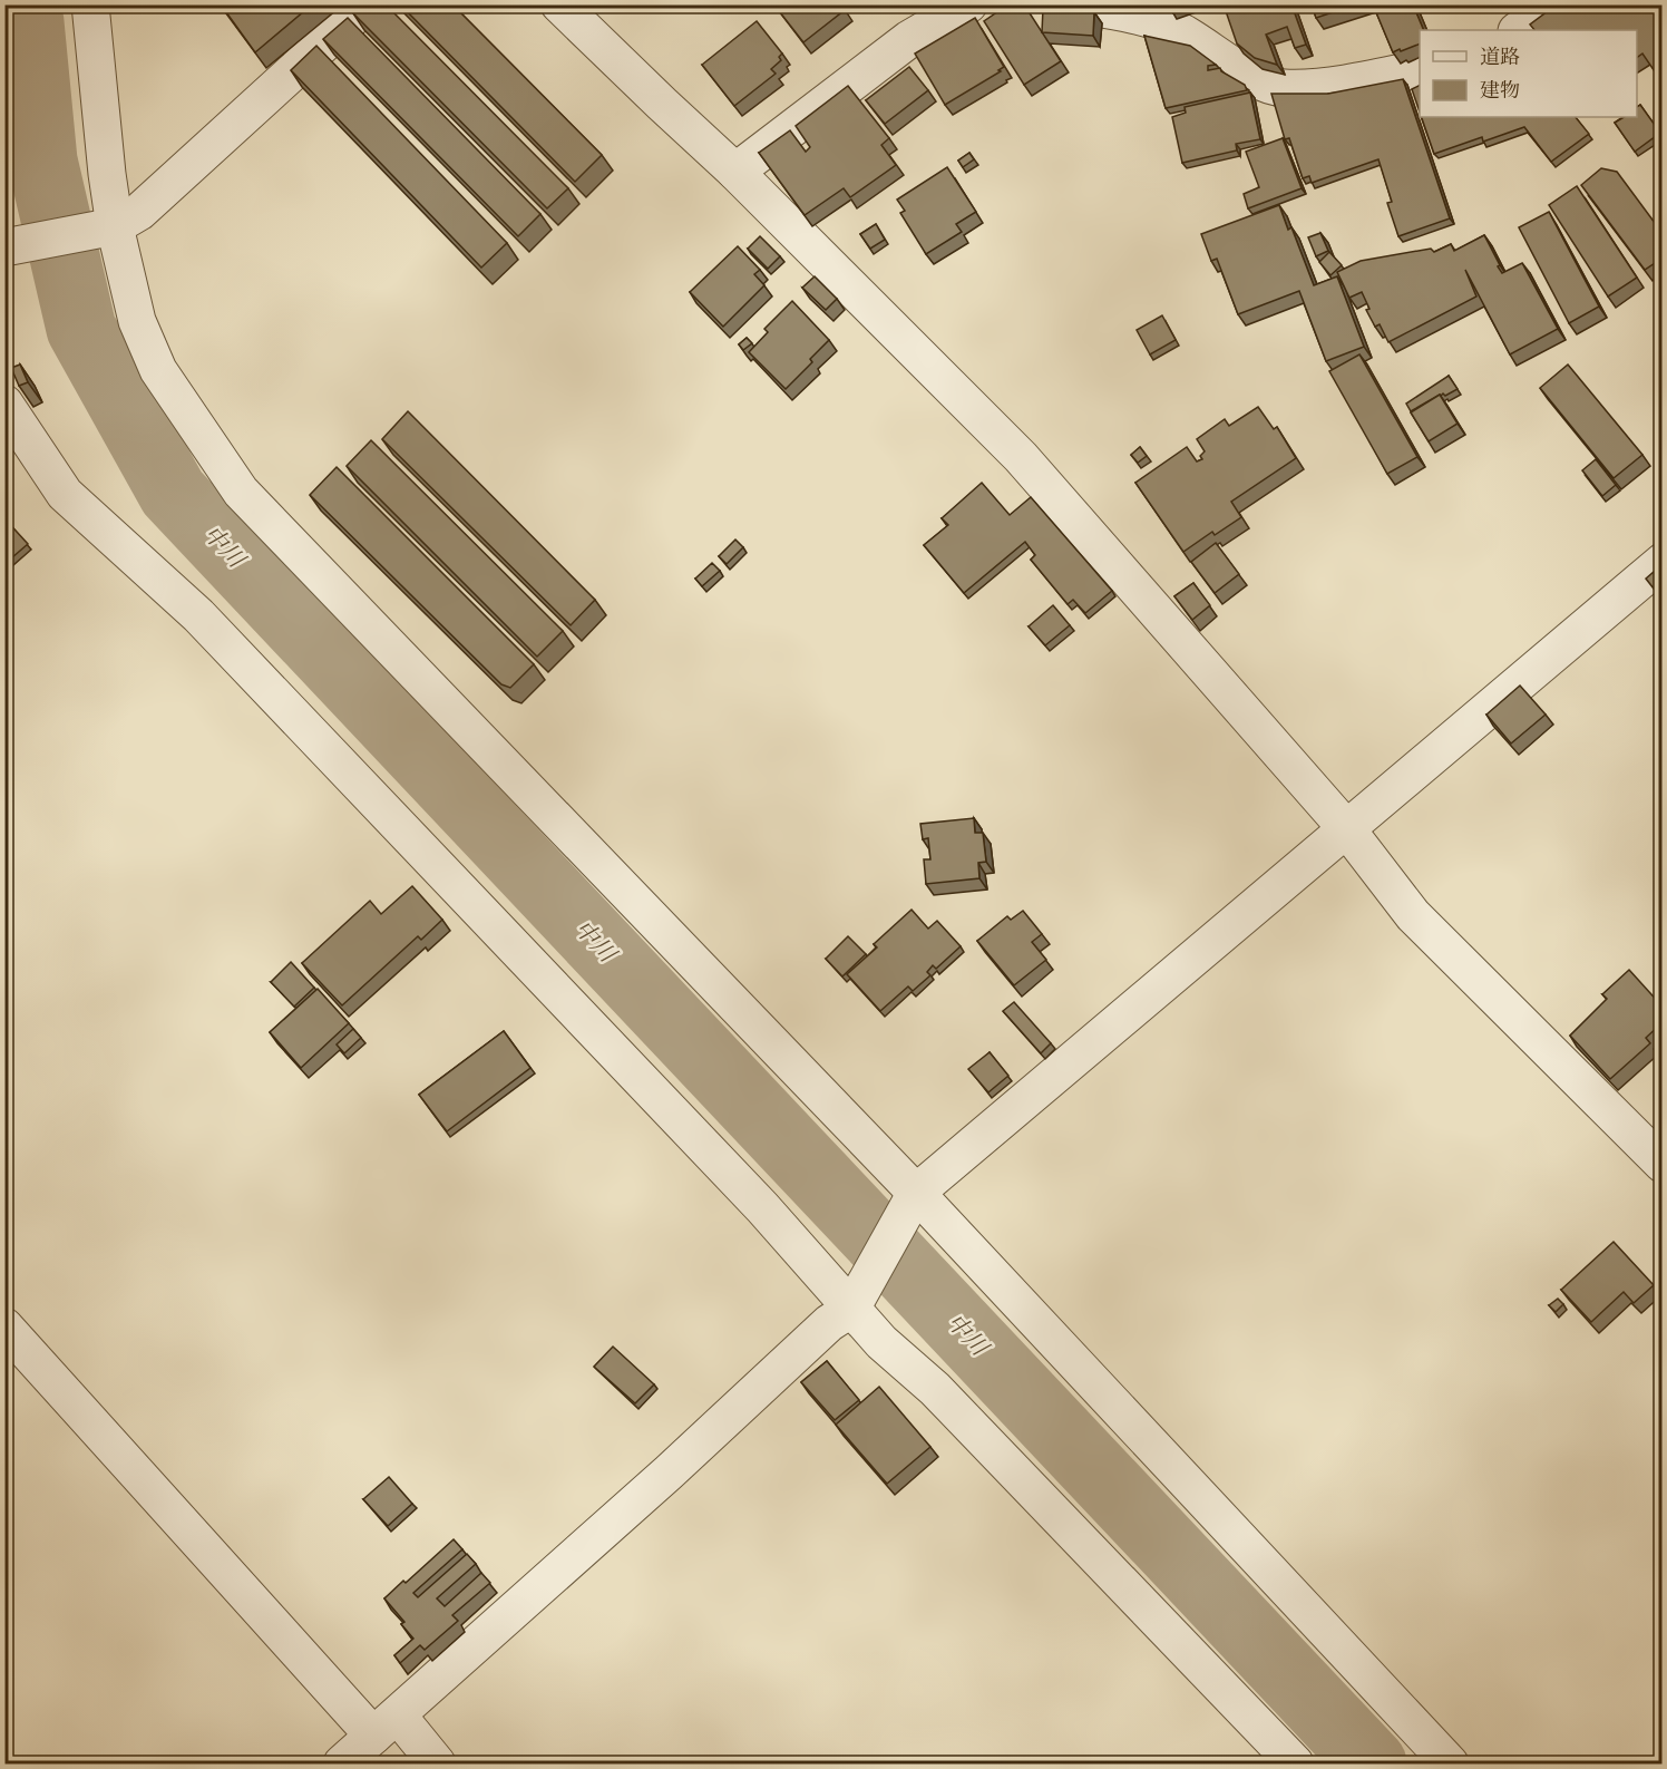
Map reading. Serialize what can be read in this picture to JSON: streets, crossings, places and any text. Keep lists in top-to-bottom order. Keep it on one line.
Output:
{"water":["中川"],"legend":["道路","建物"]}
